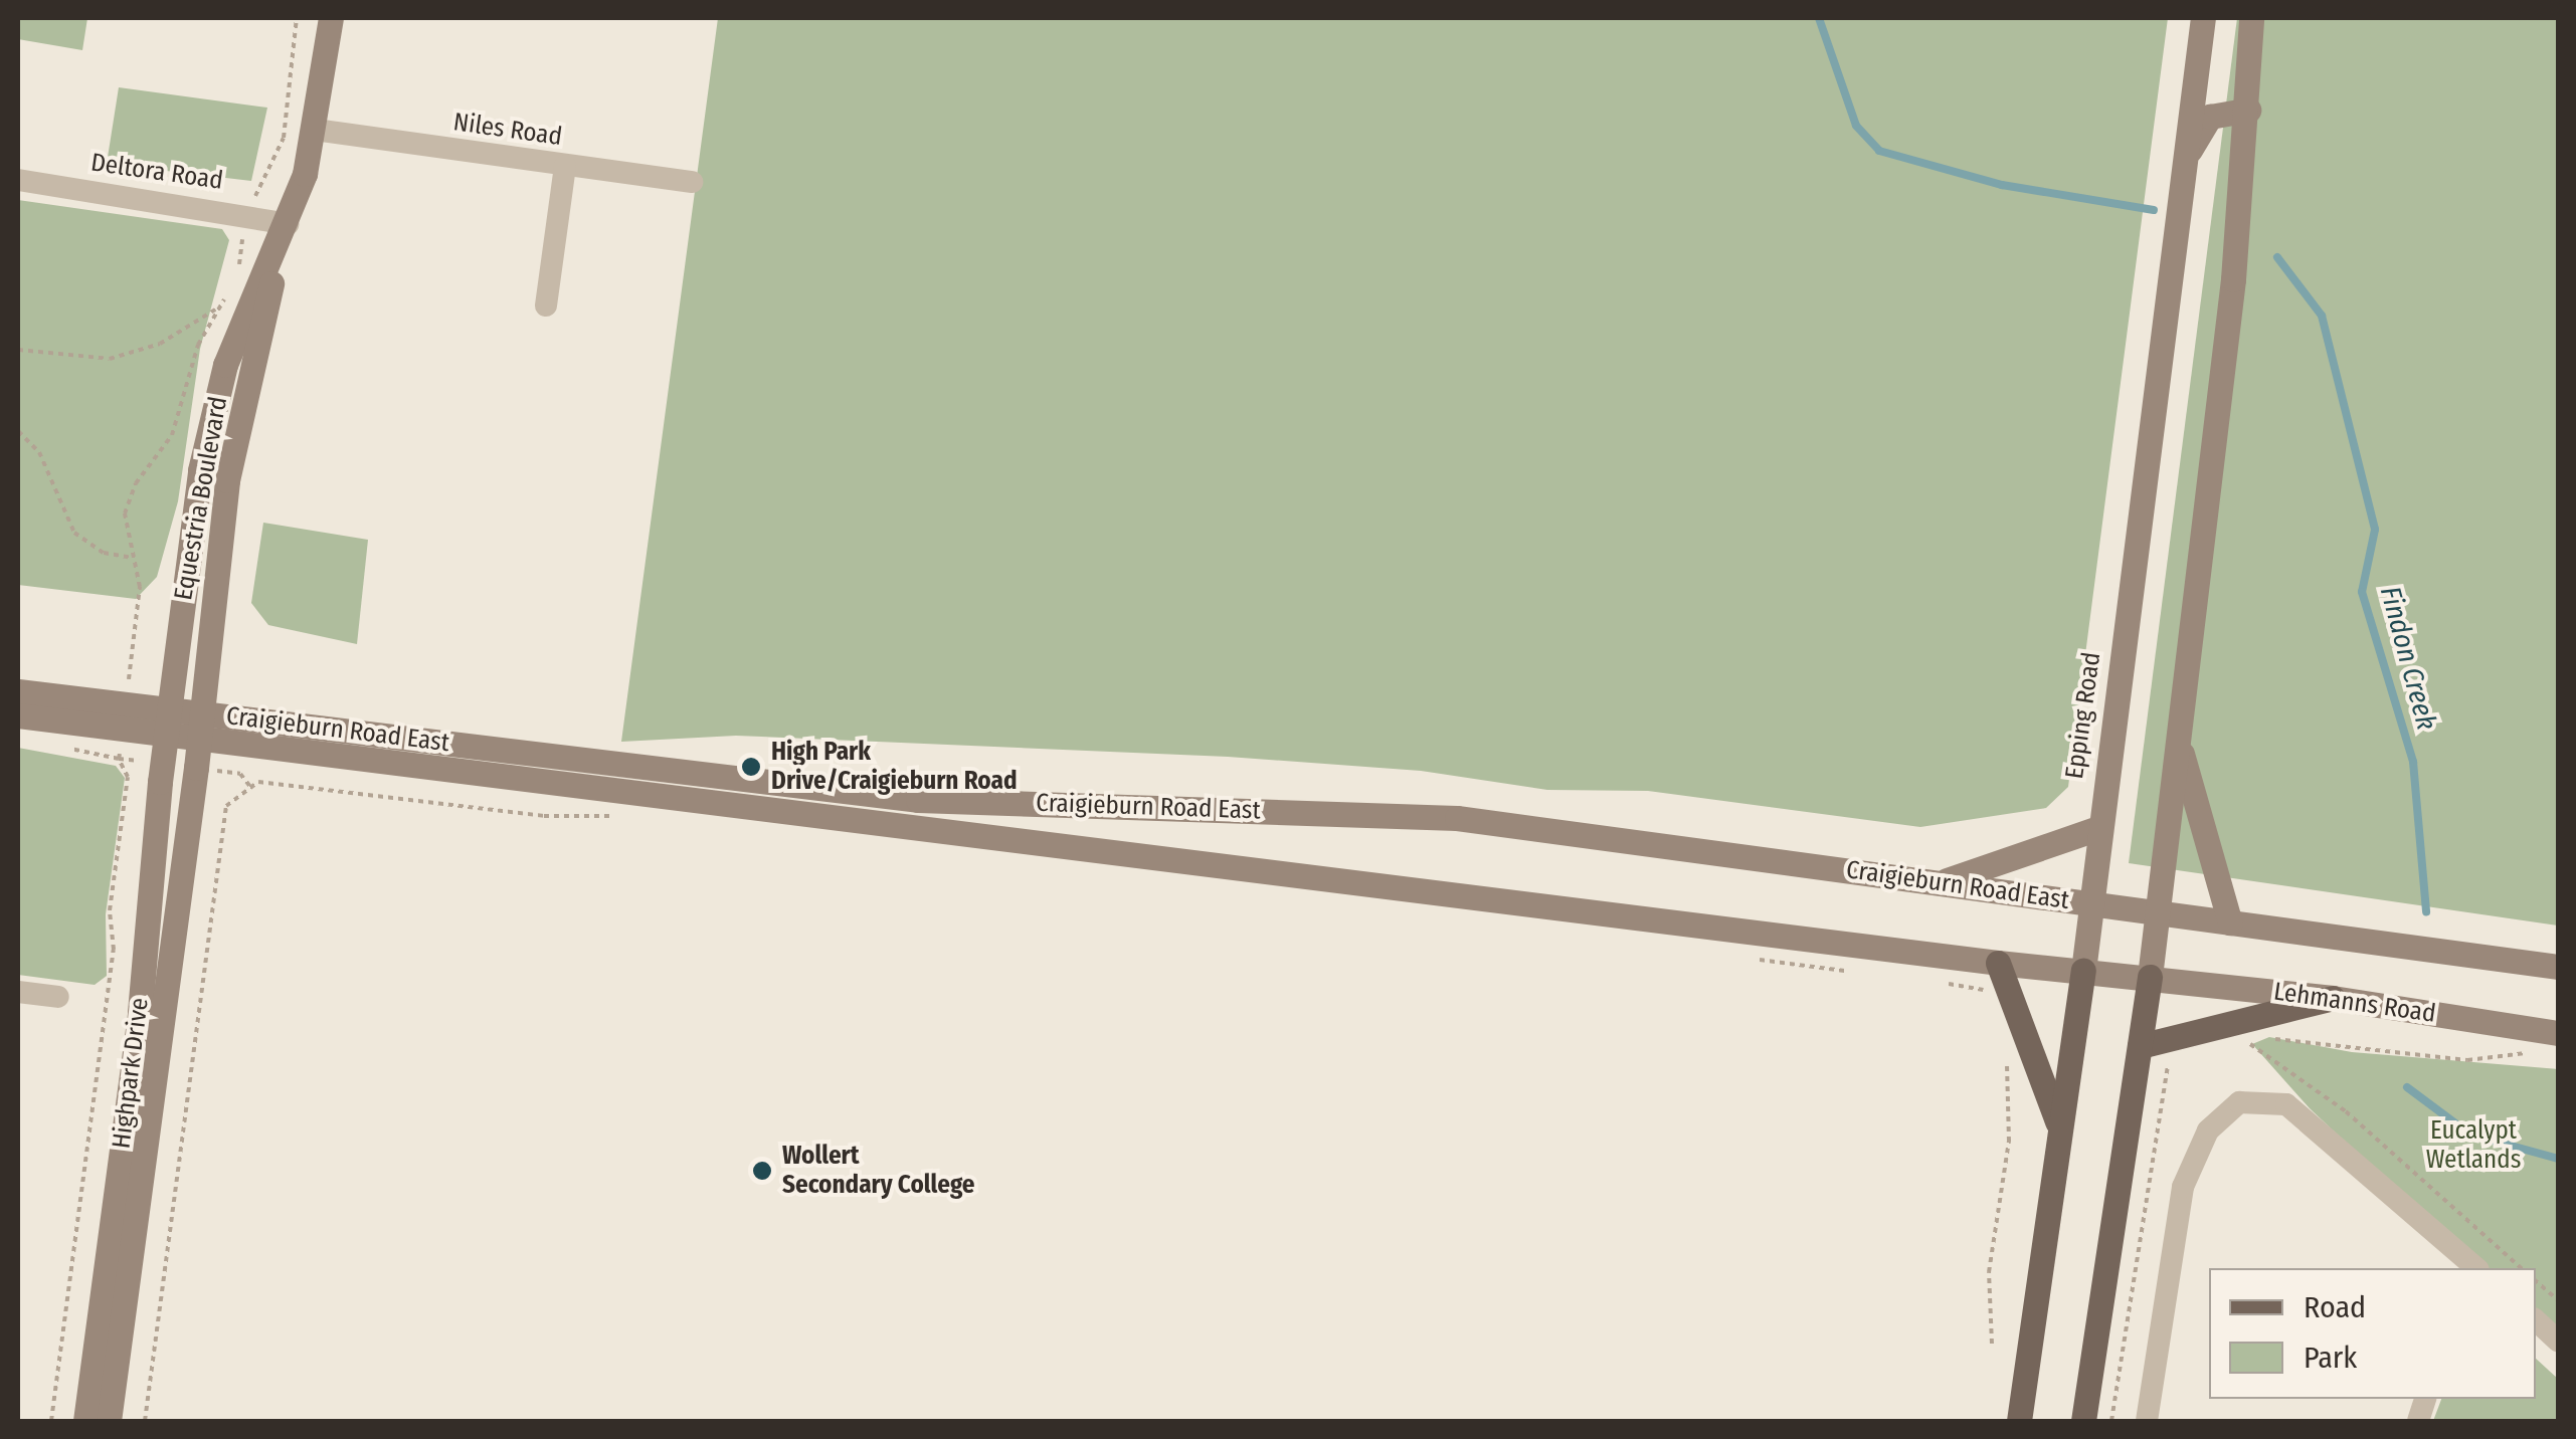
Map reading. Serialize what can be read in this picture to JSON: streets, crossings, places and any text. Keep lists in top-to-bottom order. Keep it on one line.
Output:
{"streets":{"main road":["Equestria Boulevard","Epping Road","Craigieburn Road East","Lehmanns Road","Highpark Drive"],"street":["Niles Road","Deltora Road"]},"crossings":[["Niles Road","Equestria Boulevard"],["Deltora Road","Equestria Boulevard"],["Equestria Boulevard","Craigieburn Road East"],["Equestria Boulevard","Highpark Drive"],["Epping Road","Craigieburn Road East"],["Craigieburn Road East","Lehmanns Road"],["Craigieburn Road East","Highpark Drive"]],"water":["Findon Creek"],"parks":["Eucalypt Wetlands"],"places":["High Park Drive/Craigieburn Road","Wollert Secondary College"],"legend":["Road","Park"]}
